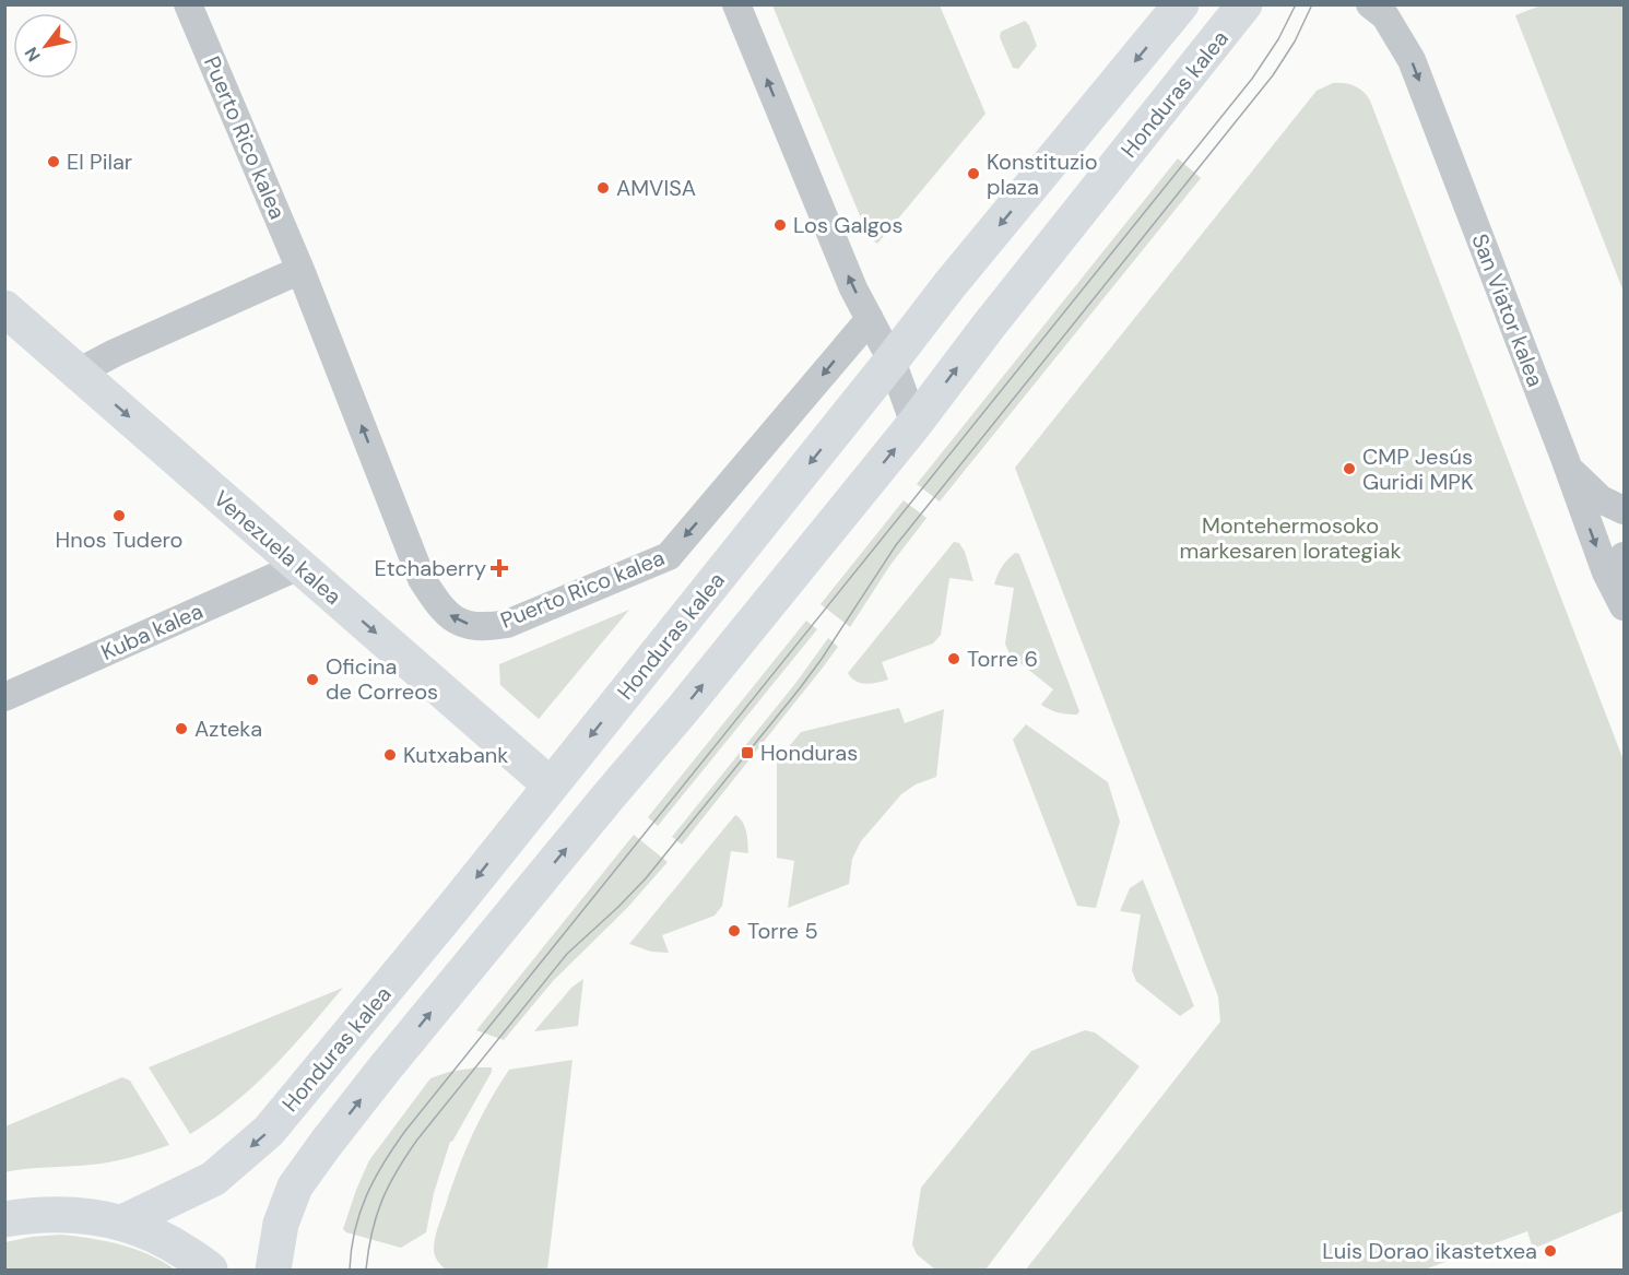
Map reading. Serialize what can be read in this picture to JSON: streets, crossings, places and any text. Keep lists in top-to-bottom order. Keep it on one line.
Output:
{"streets":{"main road":["Honduras kalea","Venezuela kalea"],"street":["Puerto Rico kalea","San Viator kalea","Kuba kalea"]},"crossings":[["Honduras kalea","Venezuela kalea"],["Venezuela kalea","Kuba kalea"]],"one_way":["San Viator kalea","Venezuela kalea"],"parks":["Montehermosoko markesaren lorategiak"],"places":{"other":["El Pilar","Konstituzio plaza","AMVISA","Los Galgos","CMP Jesús Guridi MPK","Hnos Tudero","Torre 6","Oficina de Correos","Azteka","Kutxabank","Torre 5","Luis Dorao ikastetxea"],"health":["Etchaberry"],"transit":["Honduras"]},"north":"bottom left"}
